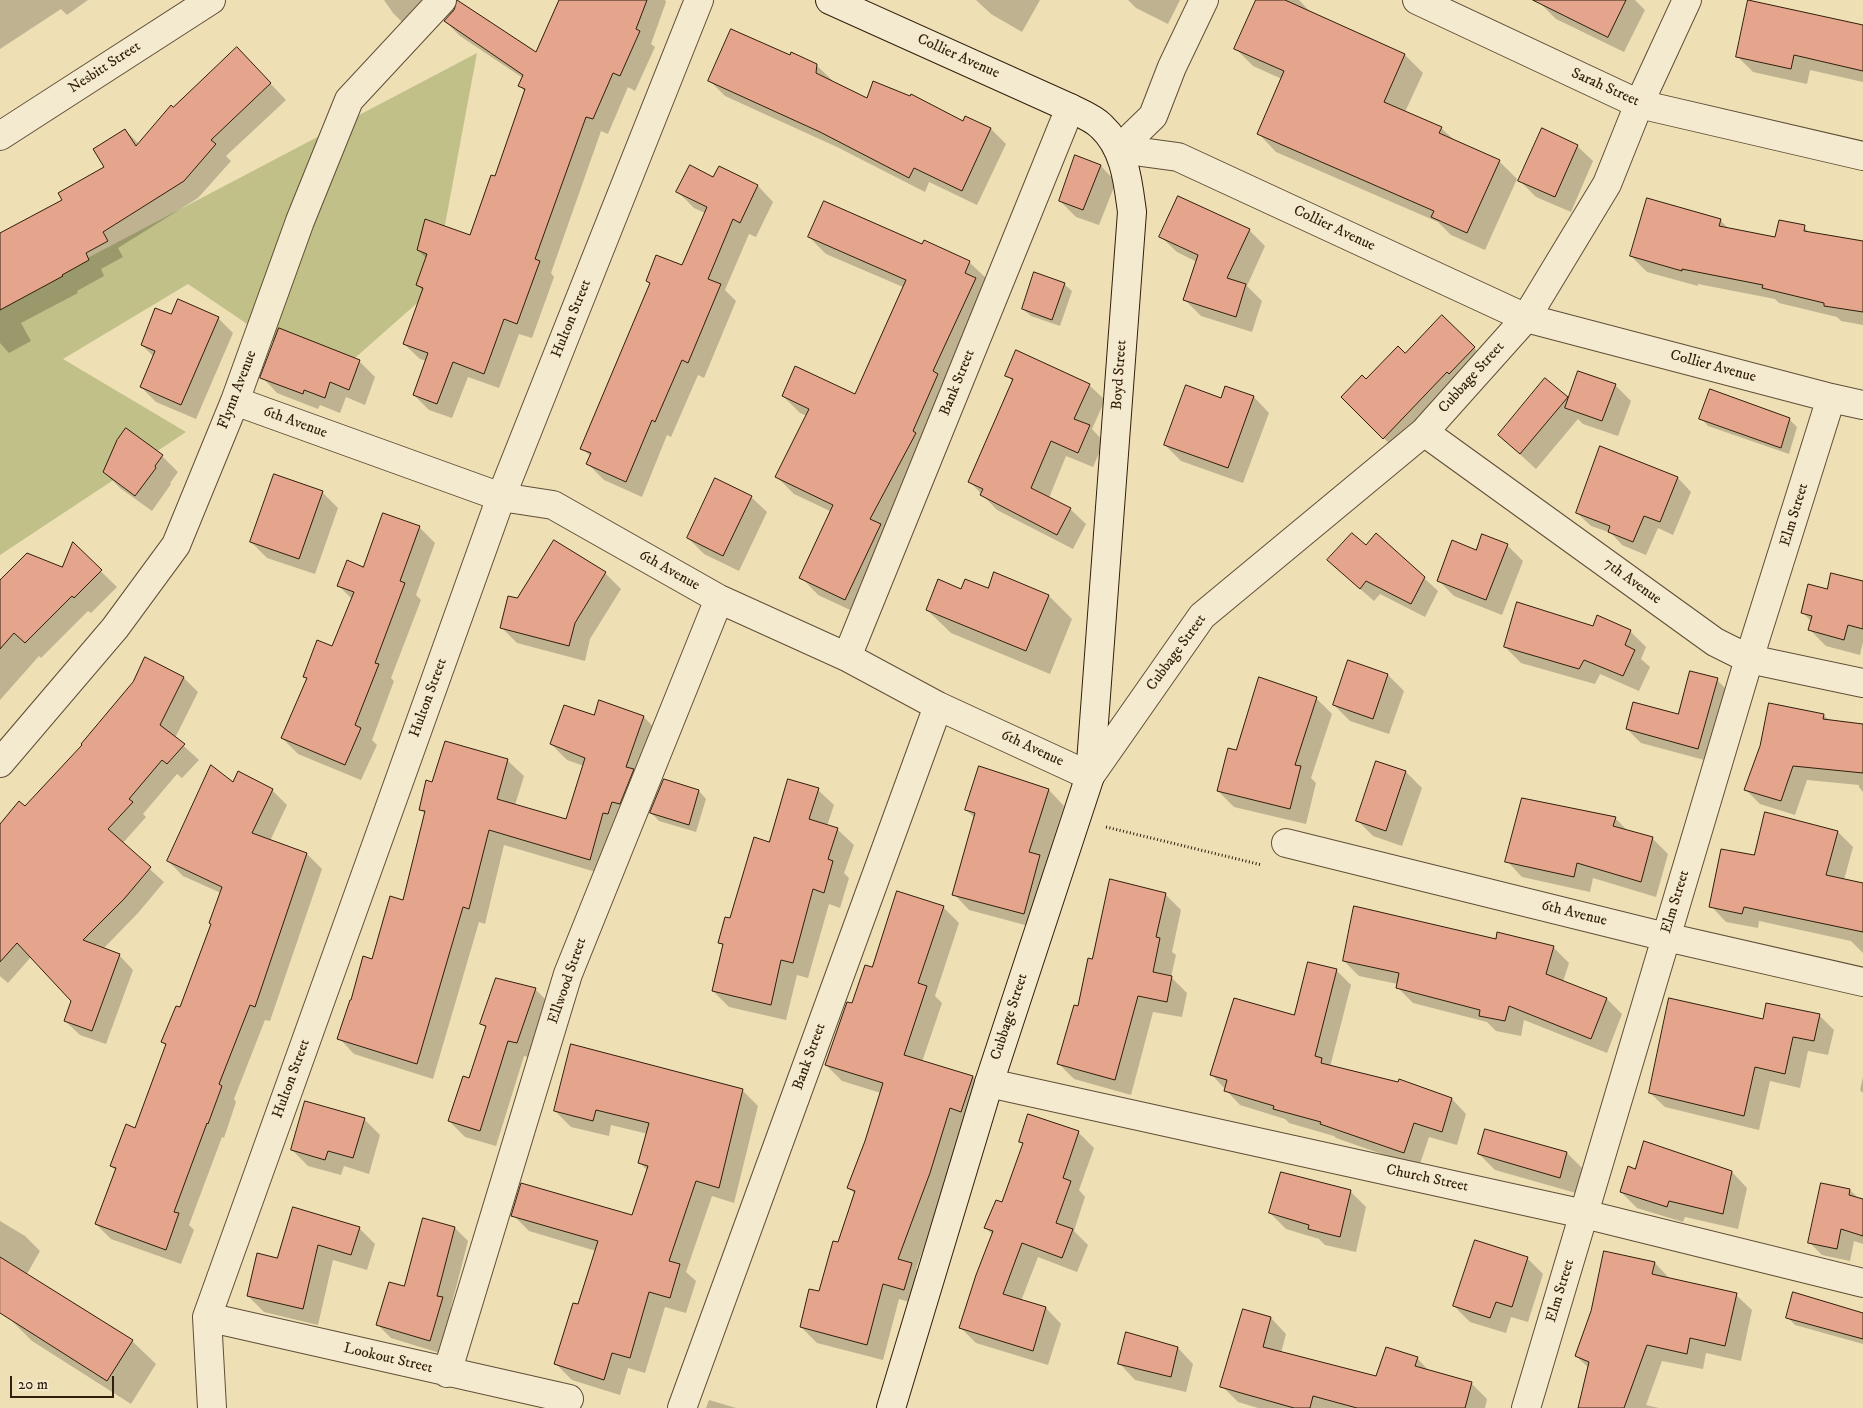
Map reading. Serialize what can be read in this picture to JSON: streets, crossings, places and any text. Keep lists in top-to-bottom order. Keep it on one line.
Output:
{"streets":{"street":["Collier Avenue","Nesbitt Street","Sarah Street","Hulton Street","Boyd Street","Cubbage Street","Bank Street","Flynn Avenue","6th Avenue","Elm Street","7th Avenue","Ellwood Street","Church Street","Lookout Street"]},"crossings":[["Collier Avenue","Boyd Street"],["Collier Avenue","Cubbage Street"],["Collier Avenue","Bank Street"],["Collier Avenue","Elm Street"],["Sarah Street","Cubbage Street"],["Hulton Street","6th Avenue"],["Hulton Street","Lookout Street"],["Boyd Street","Cubbage Street"],["Boyd Street","6th Avenue"],["Cubbage Street","6th Avenue"],["Cubbage Street","7th Avenue"],["Cubbage Street","Church Street"],["Bank Street","6th Avenue"],["Flynn Avenue","6th Avenue"],["6th Avenue","Elm Street"],["6th Avenue","Ellwood Street"],["Elm Street","7th Avenue"],["Elm Street","Church Street"],["Ellwood Street","Lookout Street"]],"scale_bar":"20 m"}
